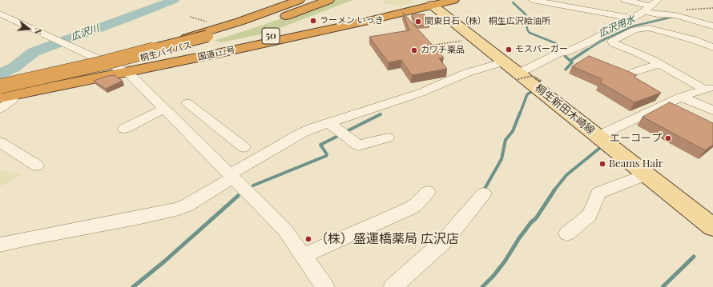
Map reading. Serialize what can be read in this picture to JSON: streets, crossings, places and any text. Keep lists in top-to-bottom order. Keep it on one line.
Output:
{"streets":{"highway":["50","桐生バイパス","国道122号"],"main road":["桐生新田木崎線"]},"crossings":[["50","国道122号"],["国道122号","桐生新田木崎線"]],"water":["広沢用水","広沢川"],"places":["ラーメン いっき","関東日石（株） 桐生広沢給油所","モスバーガー","カワチ薬品","エーコープ","Beams Hair","（株）盛運橋薬局 広沢店"],"north":"right"}
